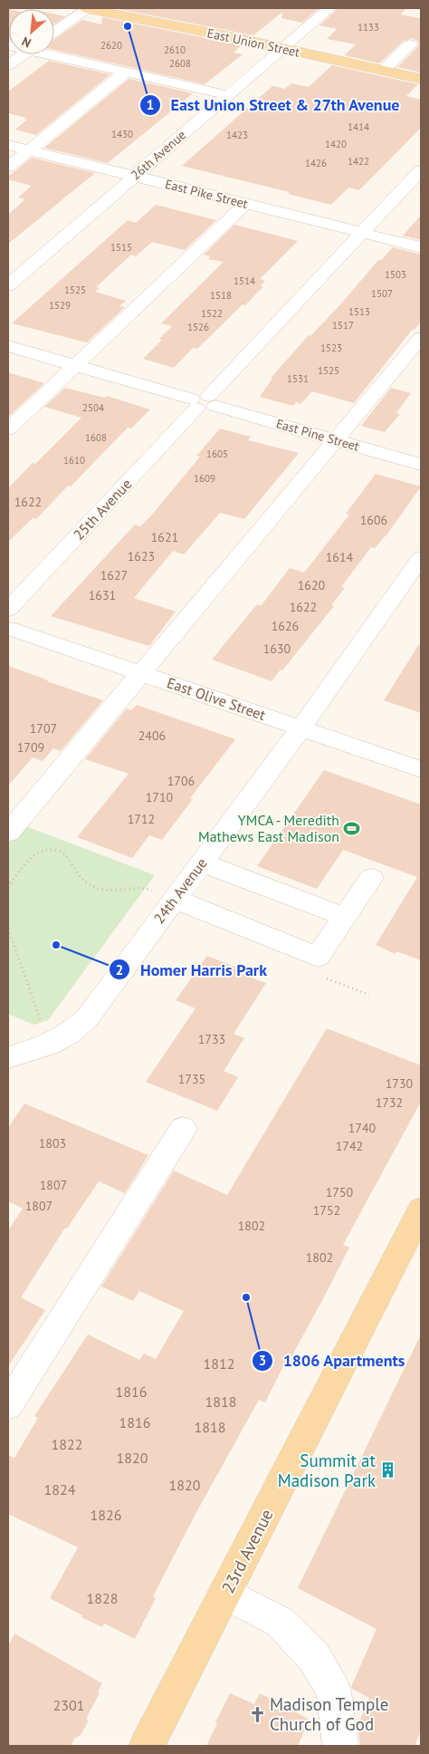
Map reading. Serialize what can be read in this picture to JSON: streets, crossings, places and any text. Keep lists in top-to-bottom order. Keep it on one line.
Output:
{"streets":{"main road":["East Union Street","23rd Avenue"],"street":["26th Avenue","East Pike Street","East Pine Street","25th Avenue","East Olive Street","24th Avenue"]},"crossings":[["East Union Street","26th Avenue"],["26th Avenue","East Pike Street"],["East Pike Street","25th Avenue"],["East Pine Street","25th Avenue"],["25th Avenue","East Olive Street"],["East Olive Street","24th Avenue"]],"places":{"other":["East Union Street & 27th Avenue","Homer Harris Park","1806 Apartments"],"sports":["YMCA - Meredith Mathews East Madison"],"building":["Summit at Madison Park"],"church":["Madison Temple Church of God"]},"house_numbers":["1133","2620","2610","2608","1414","1430","1423","1420","1422","1426","1515","1503","1514","1525","1507","1518","1529","1513","1522","1517","1526","1523","1525","1531","2504","1608","1605","1610","1609","1622","1606","1621","1623","1614","1627","1620","1631","1622","1626","1630","1707","2406","1709","1706","1710","1712","1733","1735","1730","1732","1740","1803","1742","1807","1750","1807","1752","1802","1802","1812","1816","1818","1816","1818","1822","1820","1820","1824","1826","1828","2301"],"north":"bottom left"}
